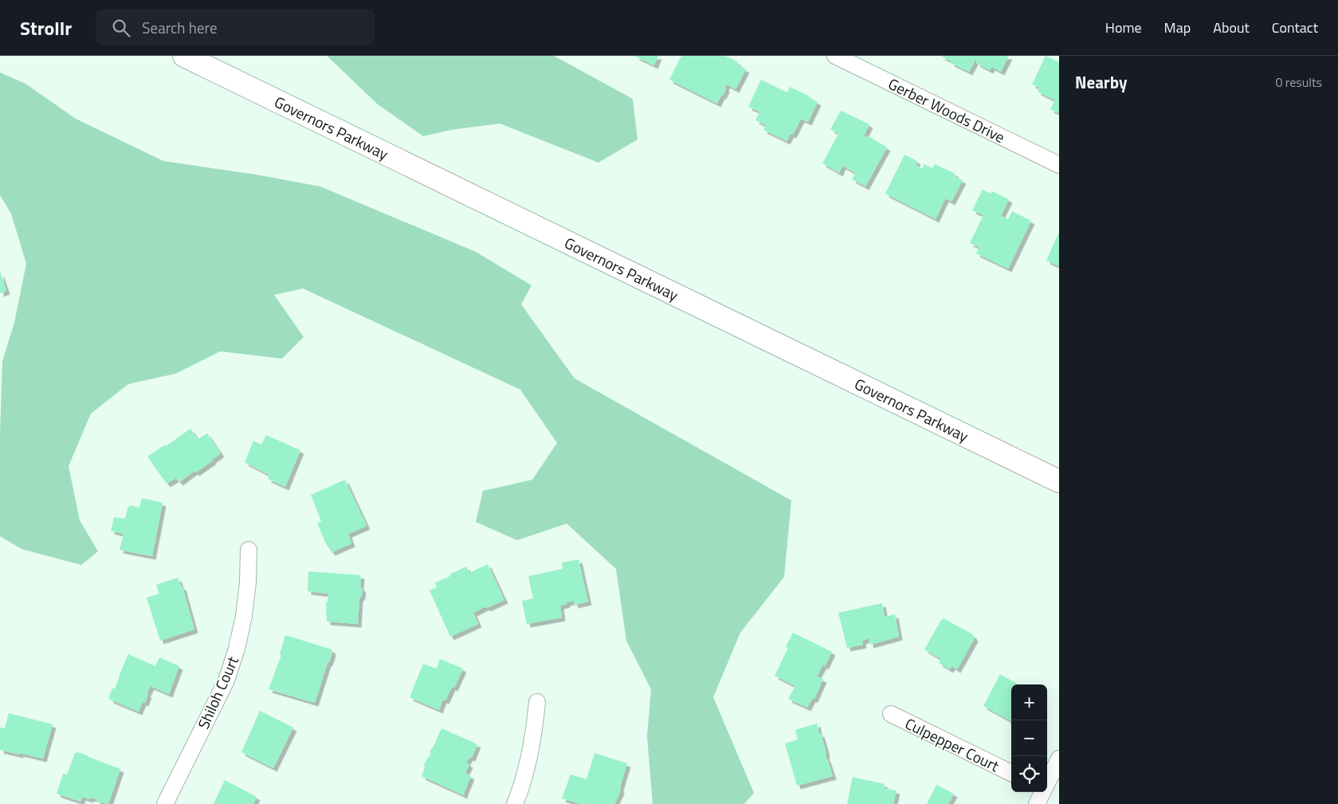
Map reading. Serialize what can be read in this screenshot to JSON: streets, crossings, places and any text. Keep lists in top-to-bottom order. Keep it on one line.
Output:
{"streets":{"main road":["Governors Parkway"],"street":["Gerber Woods Drive","Shiloh Court","Culpepper Court"]},"page":{"header":"Strollr","search":"Search here","nav":["Home","Map","About","Contact"],"heading":["Nearby","0 results"],"map_buttons":["+","−"]}}
